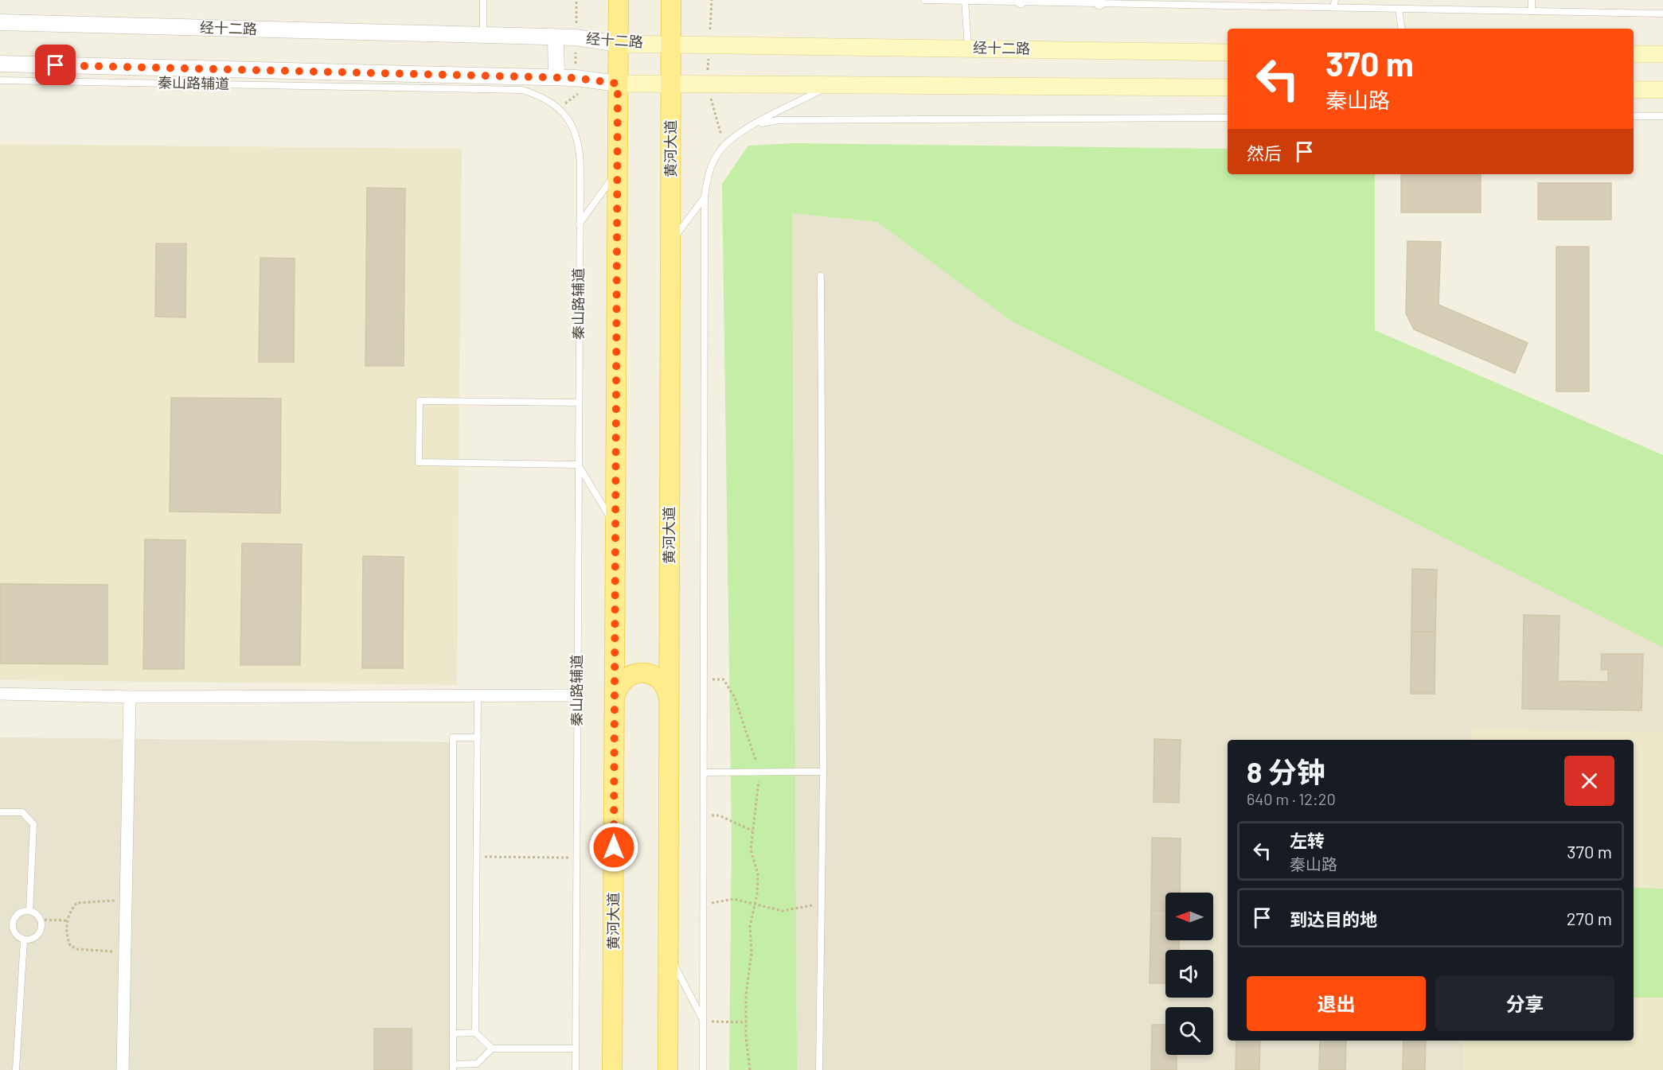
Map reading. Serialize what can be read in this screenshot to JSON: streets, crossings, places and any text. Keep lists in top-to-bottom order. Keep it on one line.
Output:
{"streets":{"main road":["经十二路","黄河大道"],"lane":["秦山路辅道"]},"crossings":[["经十二路","黄河大道"]],"north":"left","page":{"turn":["370 m","秦山路"],"then":"然后","heading":["8 分钟","640 m · 12:20"],"list":[{"name":"左转","note":"秦山路","value":"370 m"},{"name":"到达目的地","value":"270 m"}],"buttons":["退出","分享"]}}
